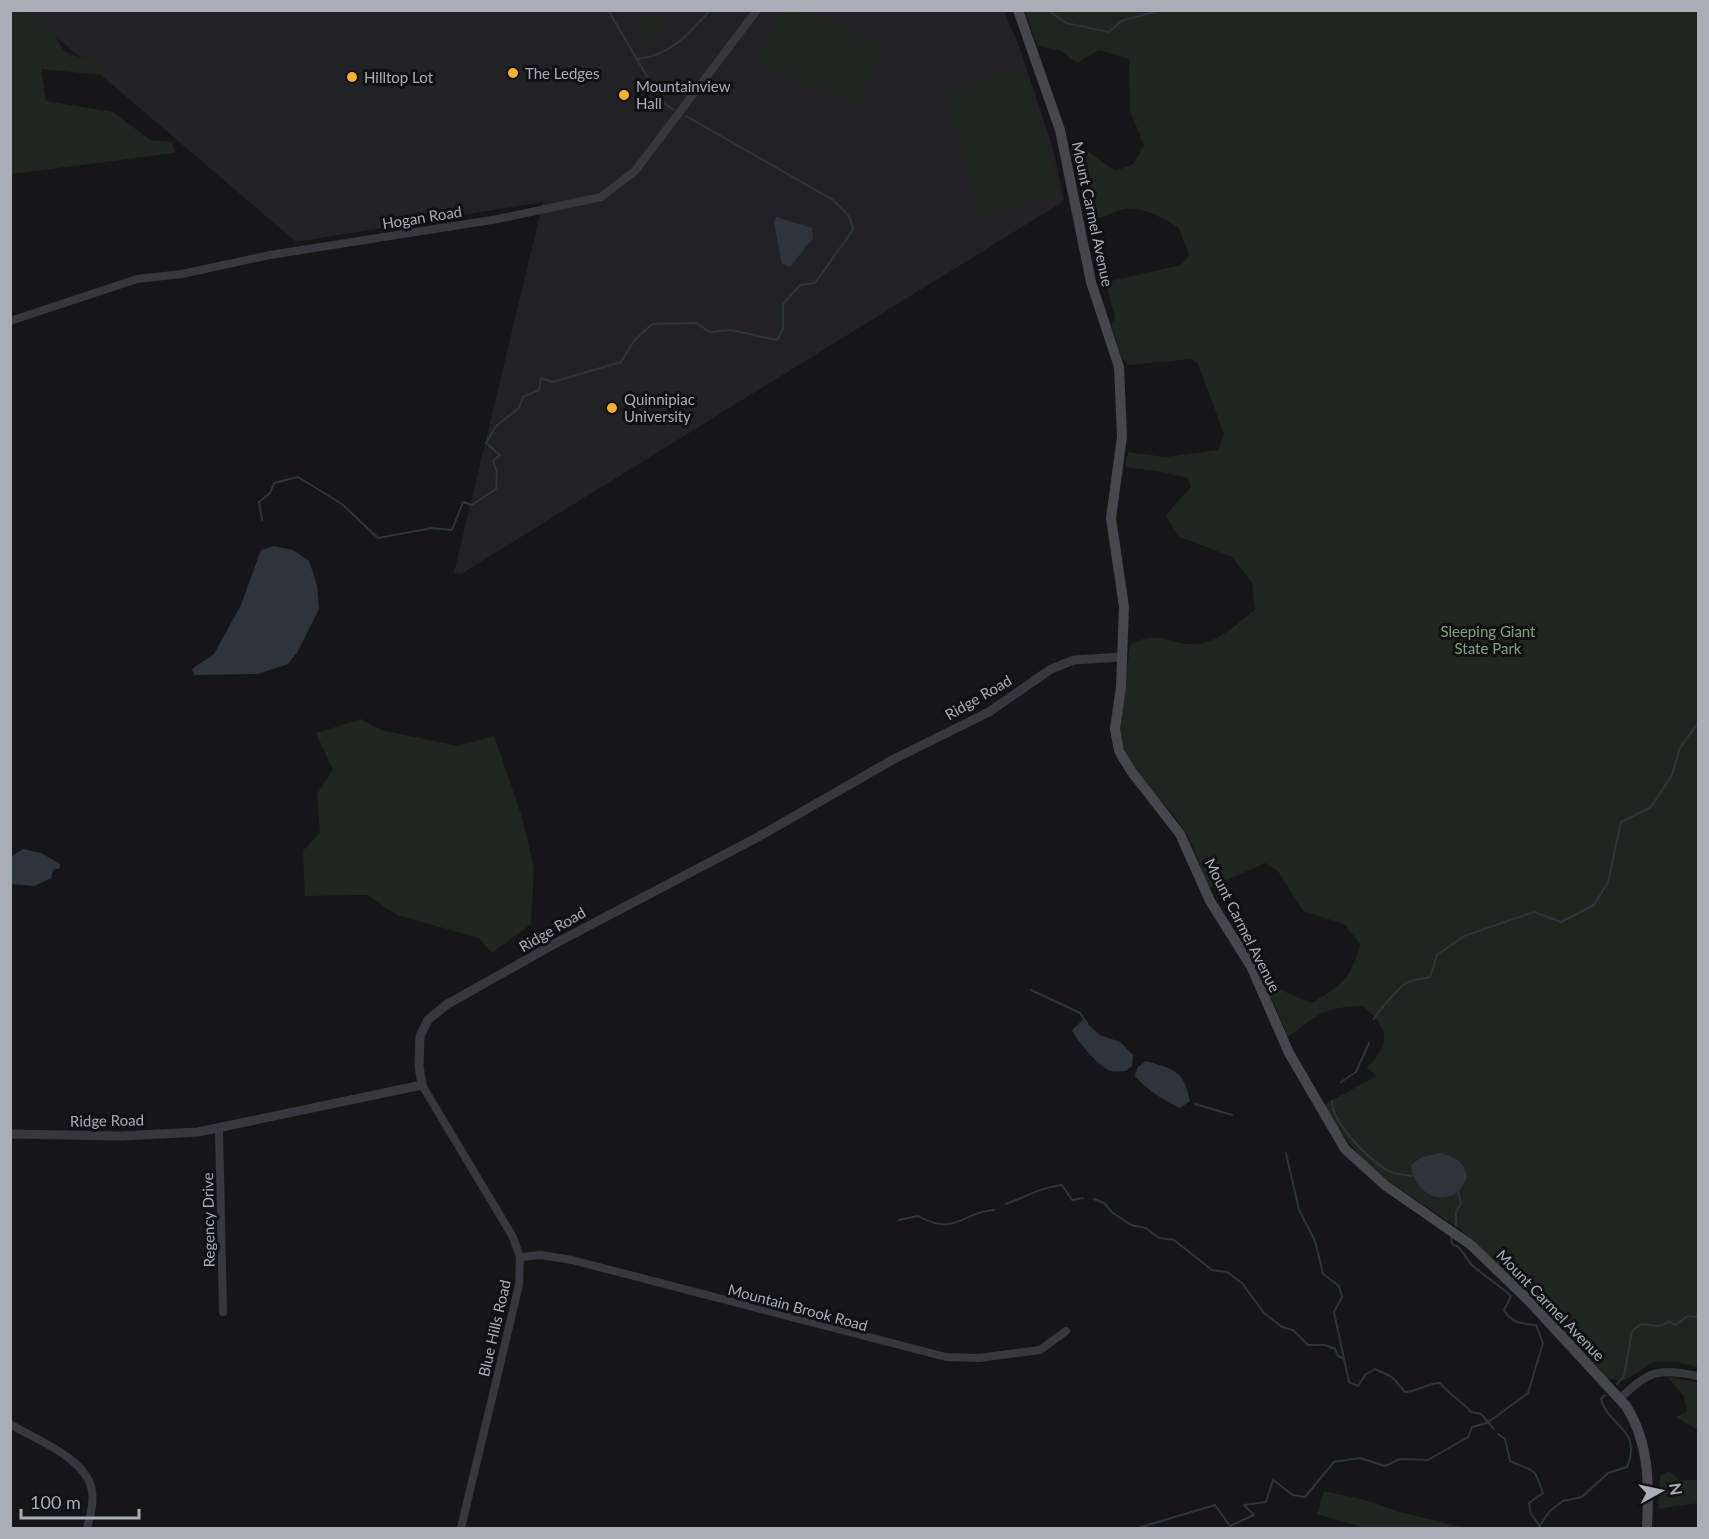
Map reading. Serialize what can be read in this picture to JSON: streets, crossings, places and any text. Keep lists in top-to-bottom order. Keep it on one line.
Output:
{"streets":{"main road":["Mount Carmel Avenue"],"street":["Hogan Road","Ridge Road","Regency Drive","Mountain Brook Road","Blue Hills Road"]},"crossings":[["Mount Carmel Avenue","Ridge Road"],["Ridge Road","Regency Drive"],["Ridge Road","Blue Hills Road"],["Mountain Brook Road","Blue Hills Road"]],"parks":["Sleeping Giant State Park"],"places":["The Ledges","Hilltop Lot","Mountainview Hall","Quinnipiac University"],"scale_bar":"100 m","north":"right"}
